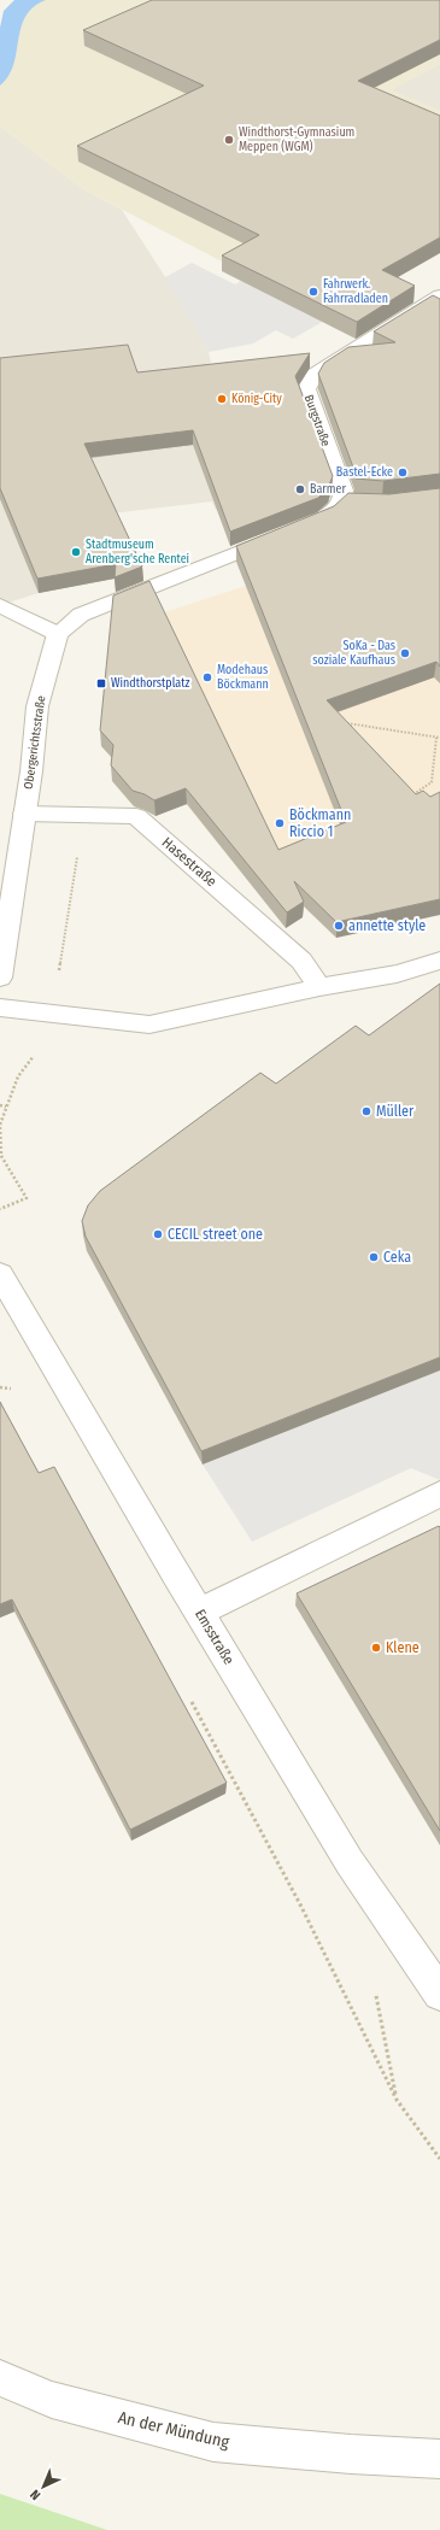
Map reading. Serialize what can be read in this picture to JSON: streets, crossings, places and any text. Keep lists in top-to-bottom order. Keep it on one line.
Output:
{"streets":{"street":["Burgstraße","Obergerichtsstraße","Hasestraße","Emsstraße","An der Mündung"]},"crossings":[["Burgstraße","Obergerichtsstraße"],["Obergerichtsstraße","Hasestraße"]],"places":{"other":["Windthorst-Gymnasium Meppen (WGM)","Fahrwerk. Fahrradladen","König-City","Bastel-Ecke","Barmer","Stadtmuseum Arenberg'sche Rentei","SoKa - Das soziale Kaufhaus","Modehaus Böckmann","Böckmann Riccio 1","annette style","Müller","CECIL street one","Ceka","Klene"],"transit":["Windthorstplatz"]},"north":"bottom left"}
